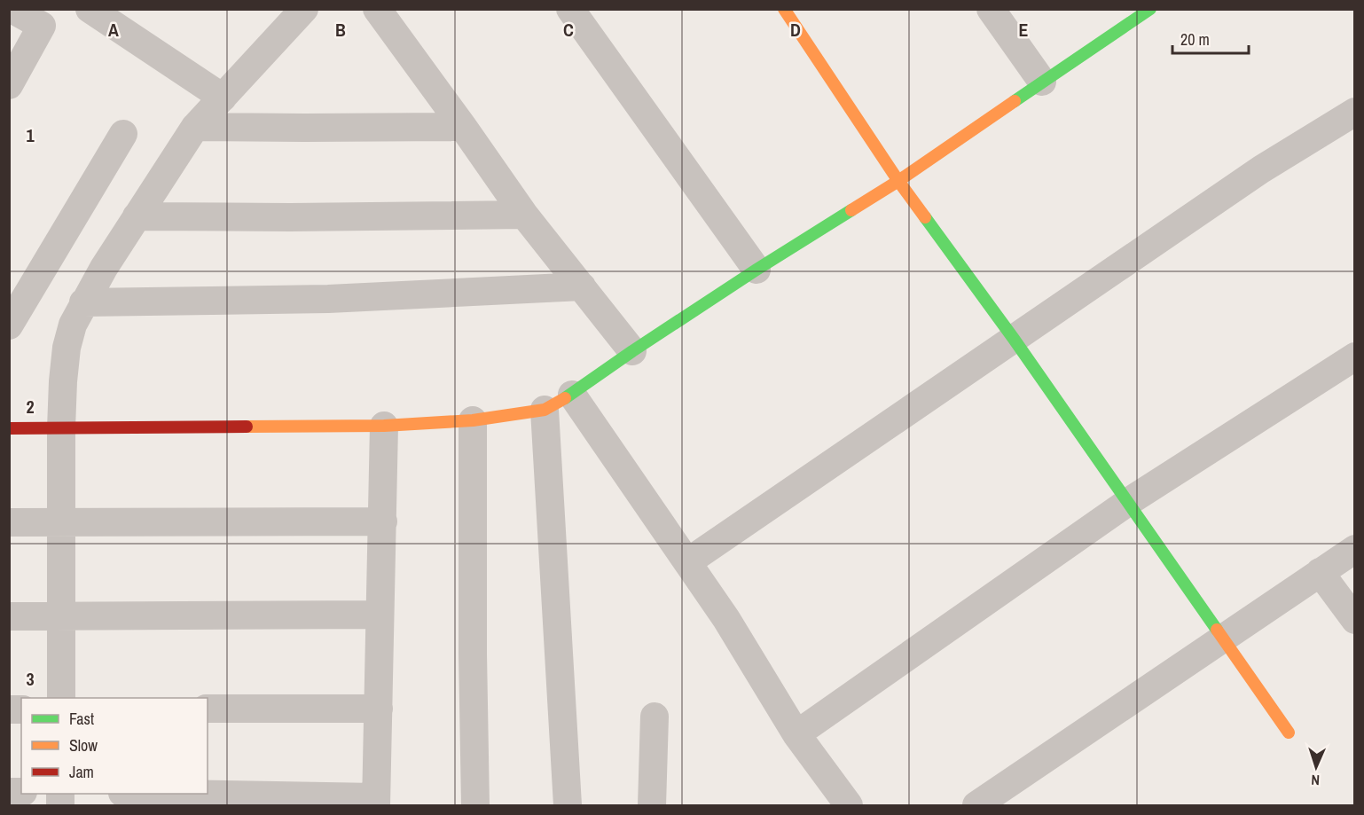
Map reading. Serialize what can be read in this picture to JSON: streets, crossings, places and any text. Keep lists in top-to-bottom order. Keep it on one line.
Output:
{"legend":["Fast","Slow","Jam"],"scale_bar":"20 m","north":"bottom","grid":{"columns":["A","B","C","D","E"],"rows":["1","2","3"]}}
